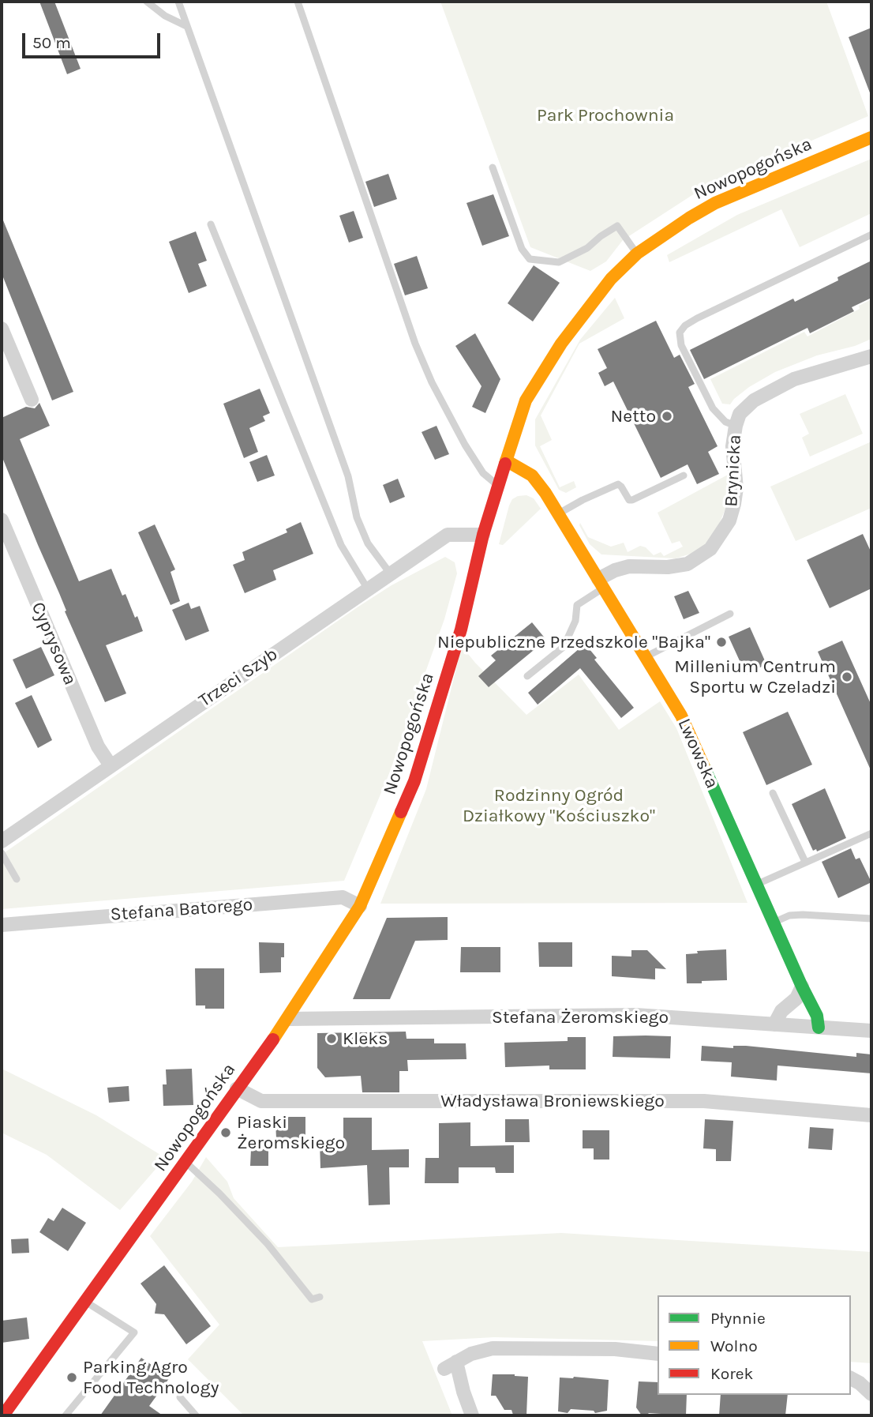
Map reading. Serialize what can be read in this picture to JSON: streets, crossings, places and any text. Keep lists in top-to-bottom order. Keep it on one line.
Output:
{"streets":{"street":["Nowopogońska","Brynicka","Cyprysowa","Trzeci Szyb","Lwowska","Stefana Batorego","Stefana Żeromskiego","Władysława Broniewskiego"]},"crossings":[["Nowopogońska","Trzeci Szyb"],["Nowopogońska","Lwowska"],["Nowopogońska","Stefana Batorego"],["Nowopogońska","Stefana Żeromskiego"],["Nowopogońska","Władysława Broniewskiego"],["Brynicka","Lwowska"],["Cyprysowa","Trzeci Szyb"],["Lwowska","Stefana Żeromskiego"]],"parks":["Park Prochownia","Rodzinny Ogród Działkowy \"Kościuszko\""],"places":["Netto","Niepubliczne Przedszkole \"Bajka\"","Millenium Centrum Sportu w Czeladzi","Kleks","Piaski Żeromskiego","Parking Agro Food Technology"],"legend":["Płynnie","Wolno","Korek"],"scale_bar":"50 m"}
